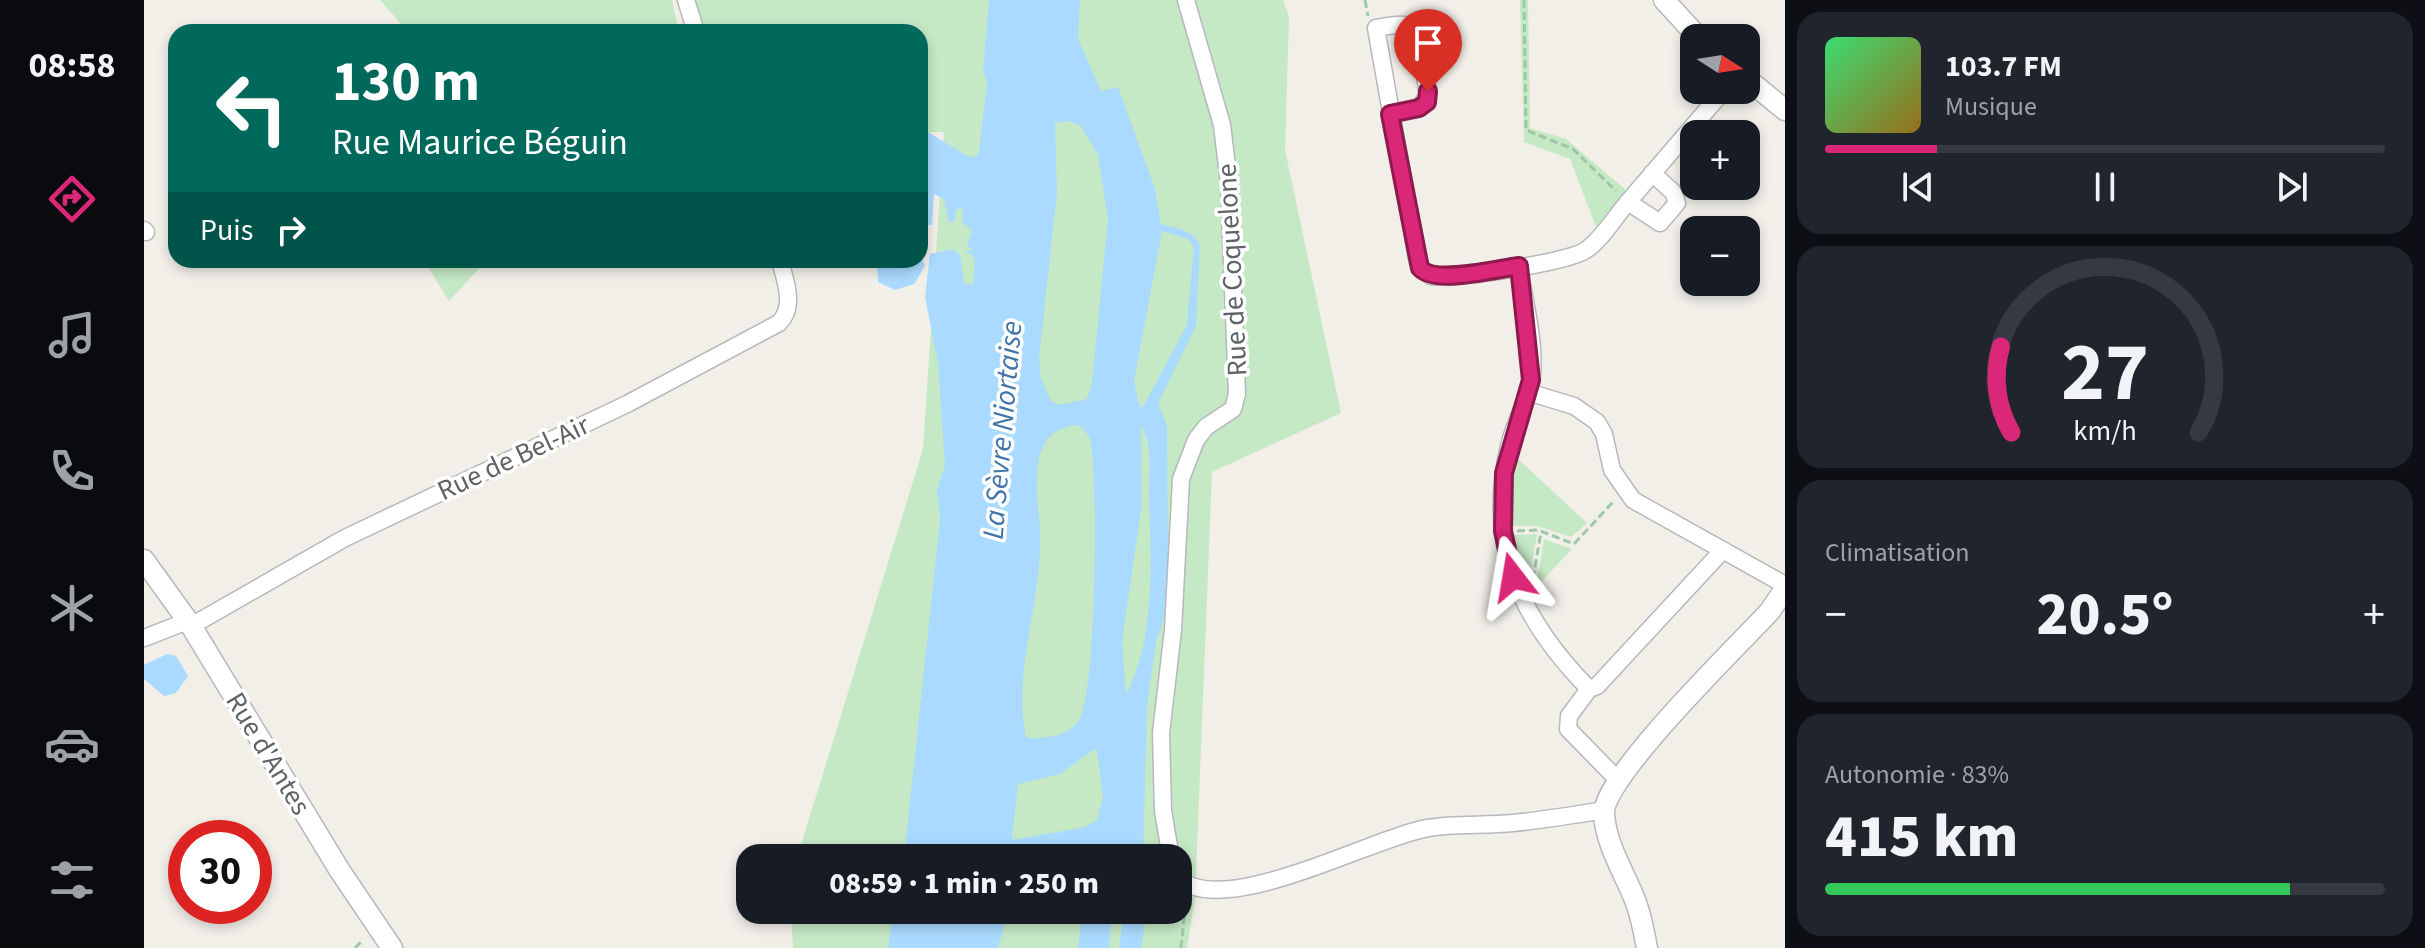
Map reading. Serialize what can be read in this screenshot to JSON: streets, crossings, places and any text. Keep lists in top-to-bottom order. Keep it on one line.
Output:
{"streets":{"street":["Rue de Coquelone","Rue de Bel-Air","Rue d'Antes"]},"crossings":[["Rue de Bel-Air","Rue d'Antes"]],"water":["La Sèvre Niortaise"],"north":"right","page":{"tabs":"08:58","map_buttons":["+","−"],"turn":["130 m","Rue Maurice Béguin"],"song":["103.7 FM","Musique"],"then":"Puis","tile":["Climatisation",["Autonomie · 83%","415 km"]],"heat":["−","20.5°","+"],"limit":"30","trip":"08:59 · 1 min · 250 m","gauge":["27","km/h"]}}
